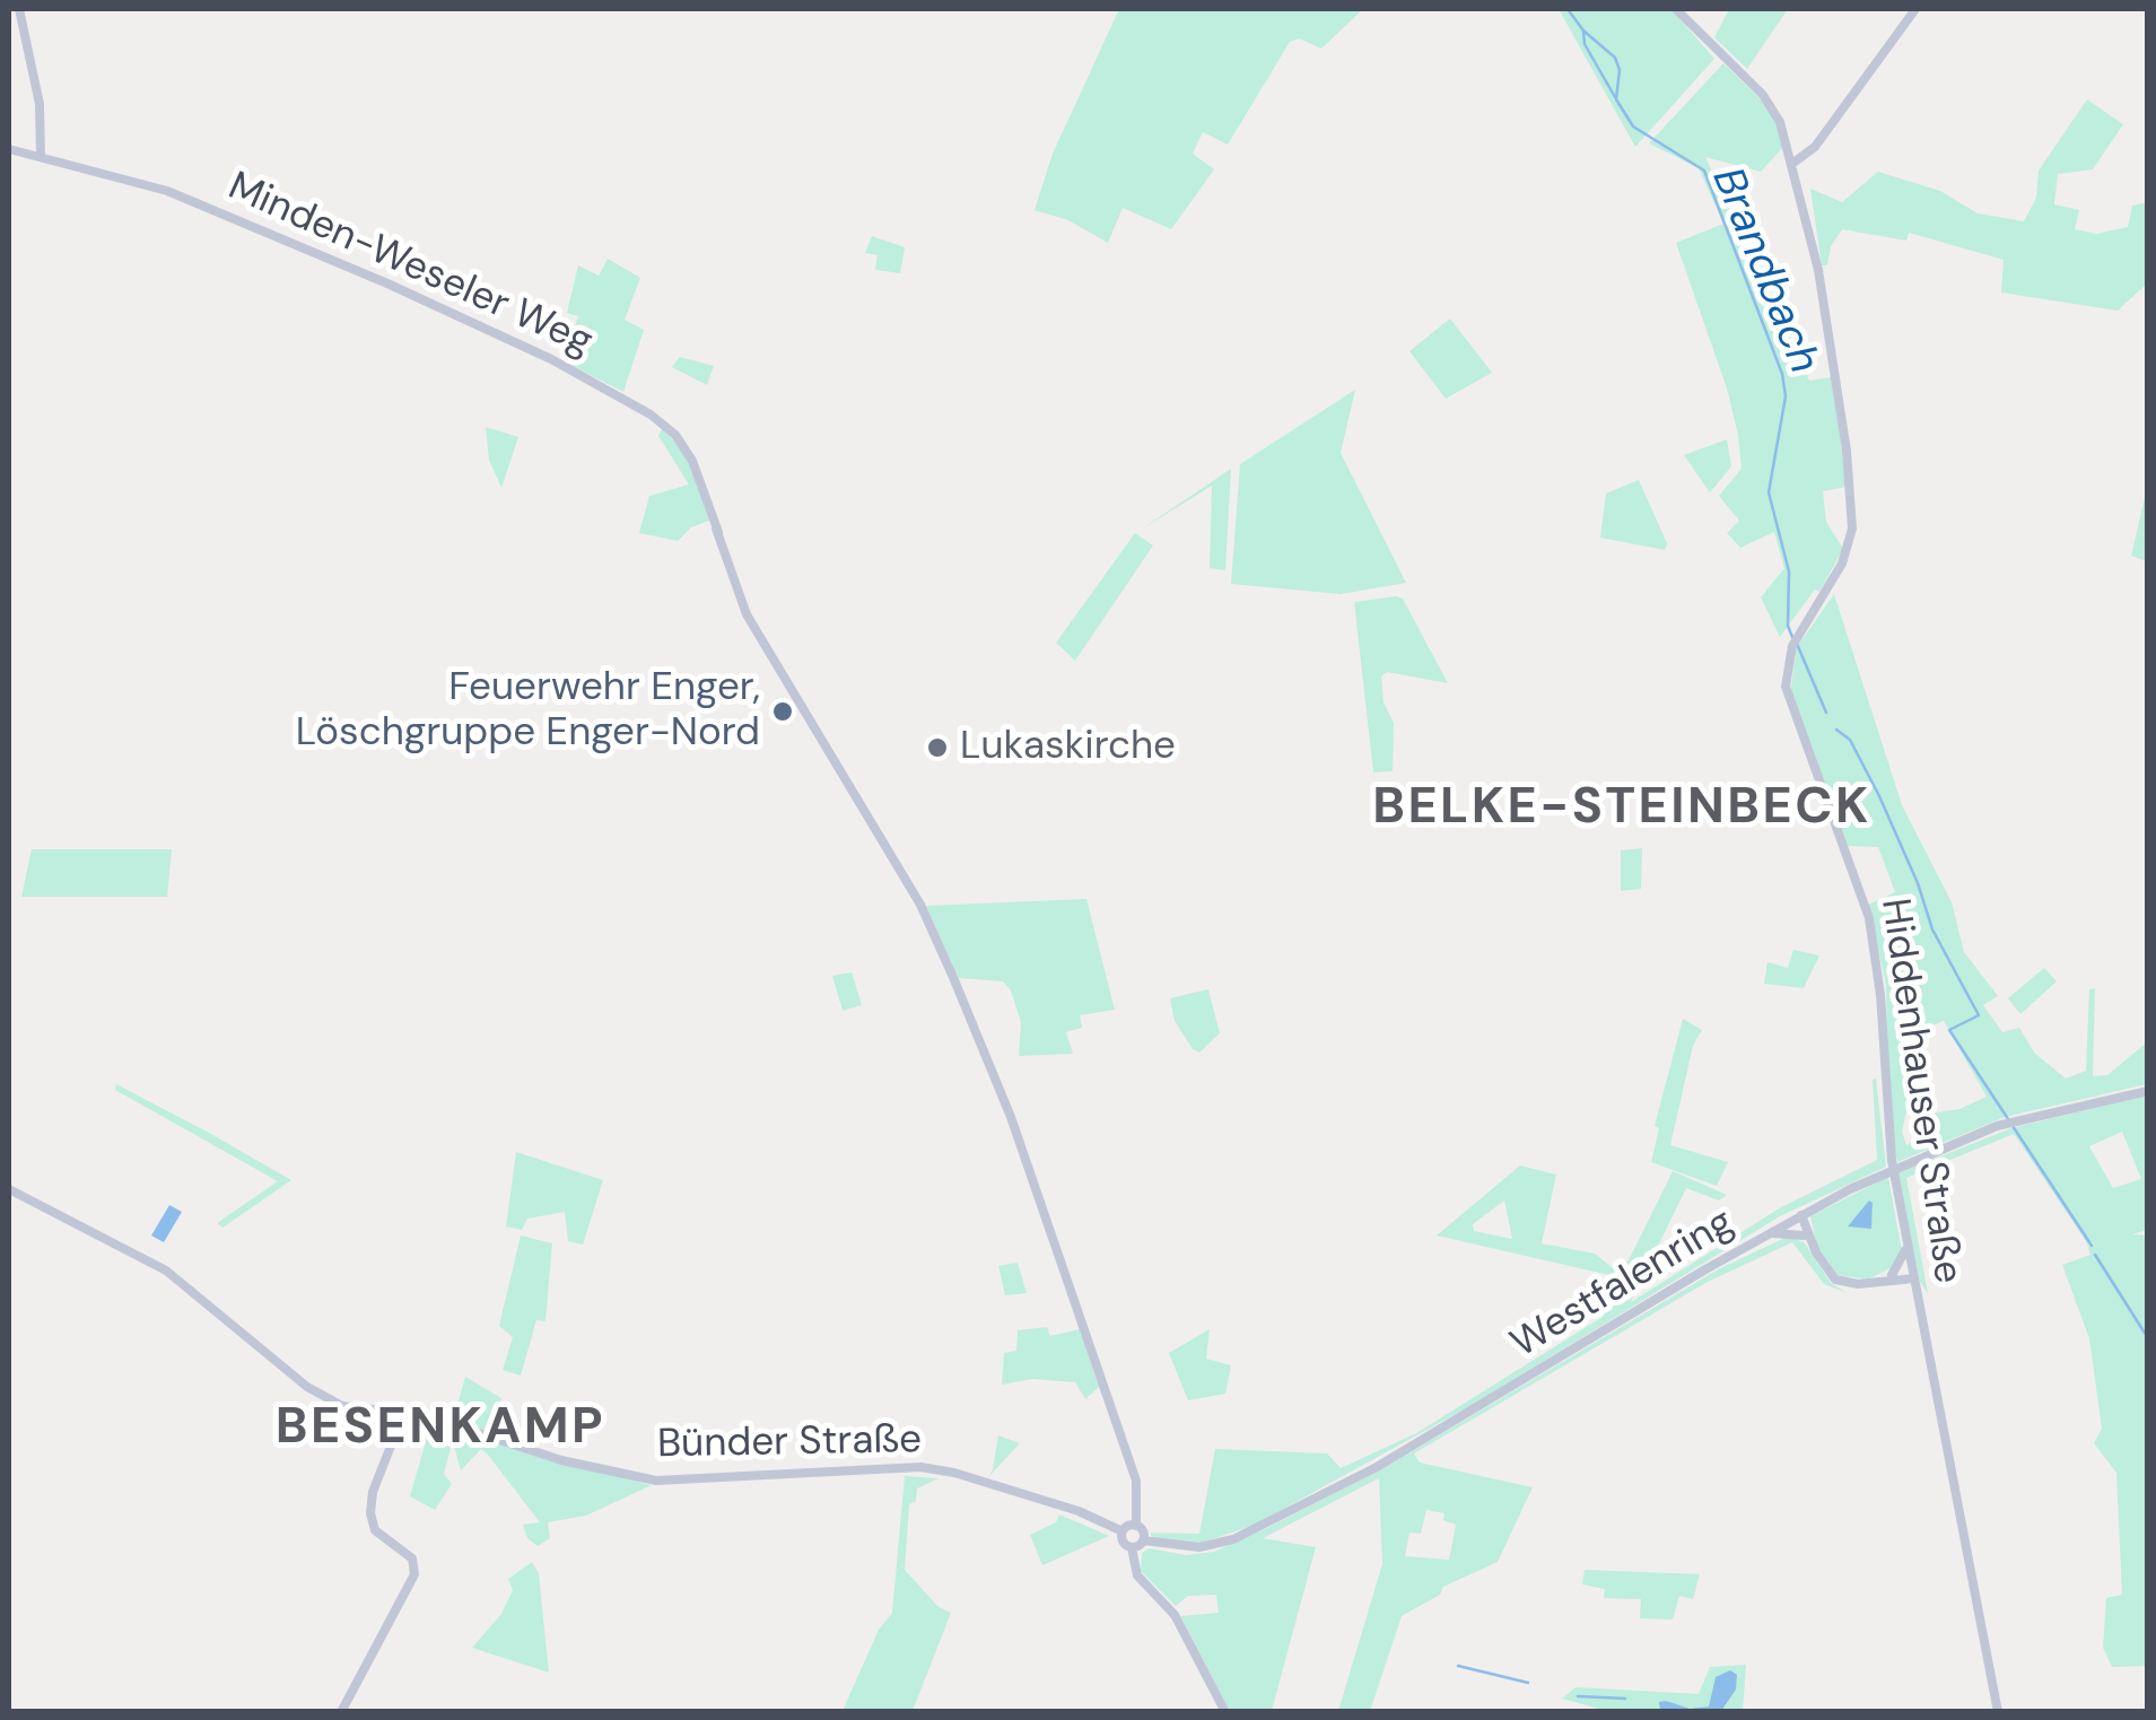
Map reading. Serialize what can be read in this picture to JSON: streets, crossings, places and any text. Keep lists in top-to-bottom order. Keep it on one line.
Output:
{"streets":{"main road":["Minden-Weseler Weg","Hiddenhauser Straße","Westfalenring","Bünder Straße"]},"districts":["BELKE-STEINBECK","BESENKAMP"],"water":["Brandbach"],"places":["Feuerwehr Enger, Löschgruppe Enger-Nord","Lukaskirche"]}
